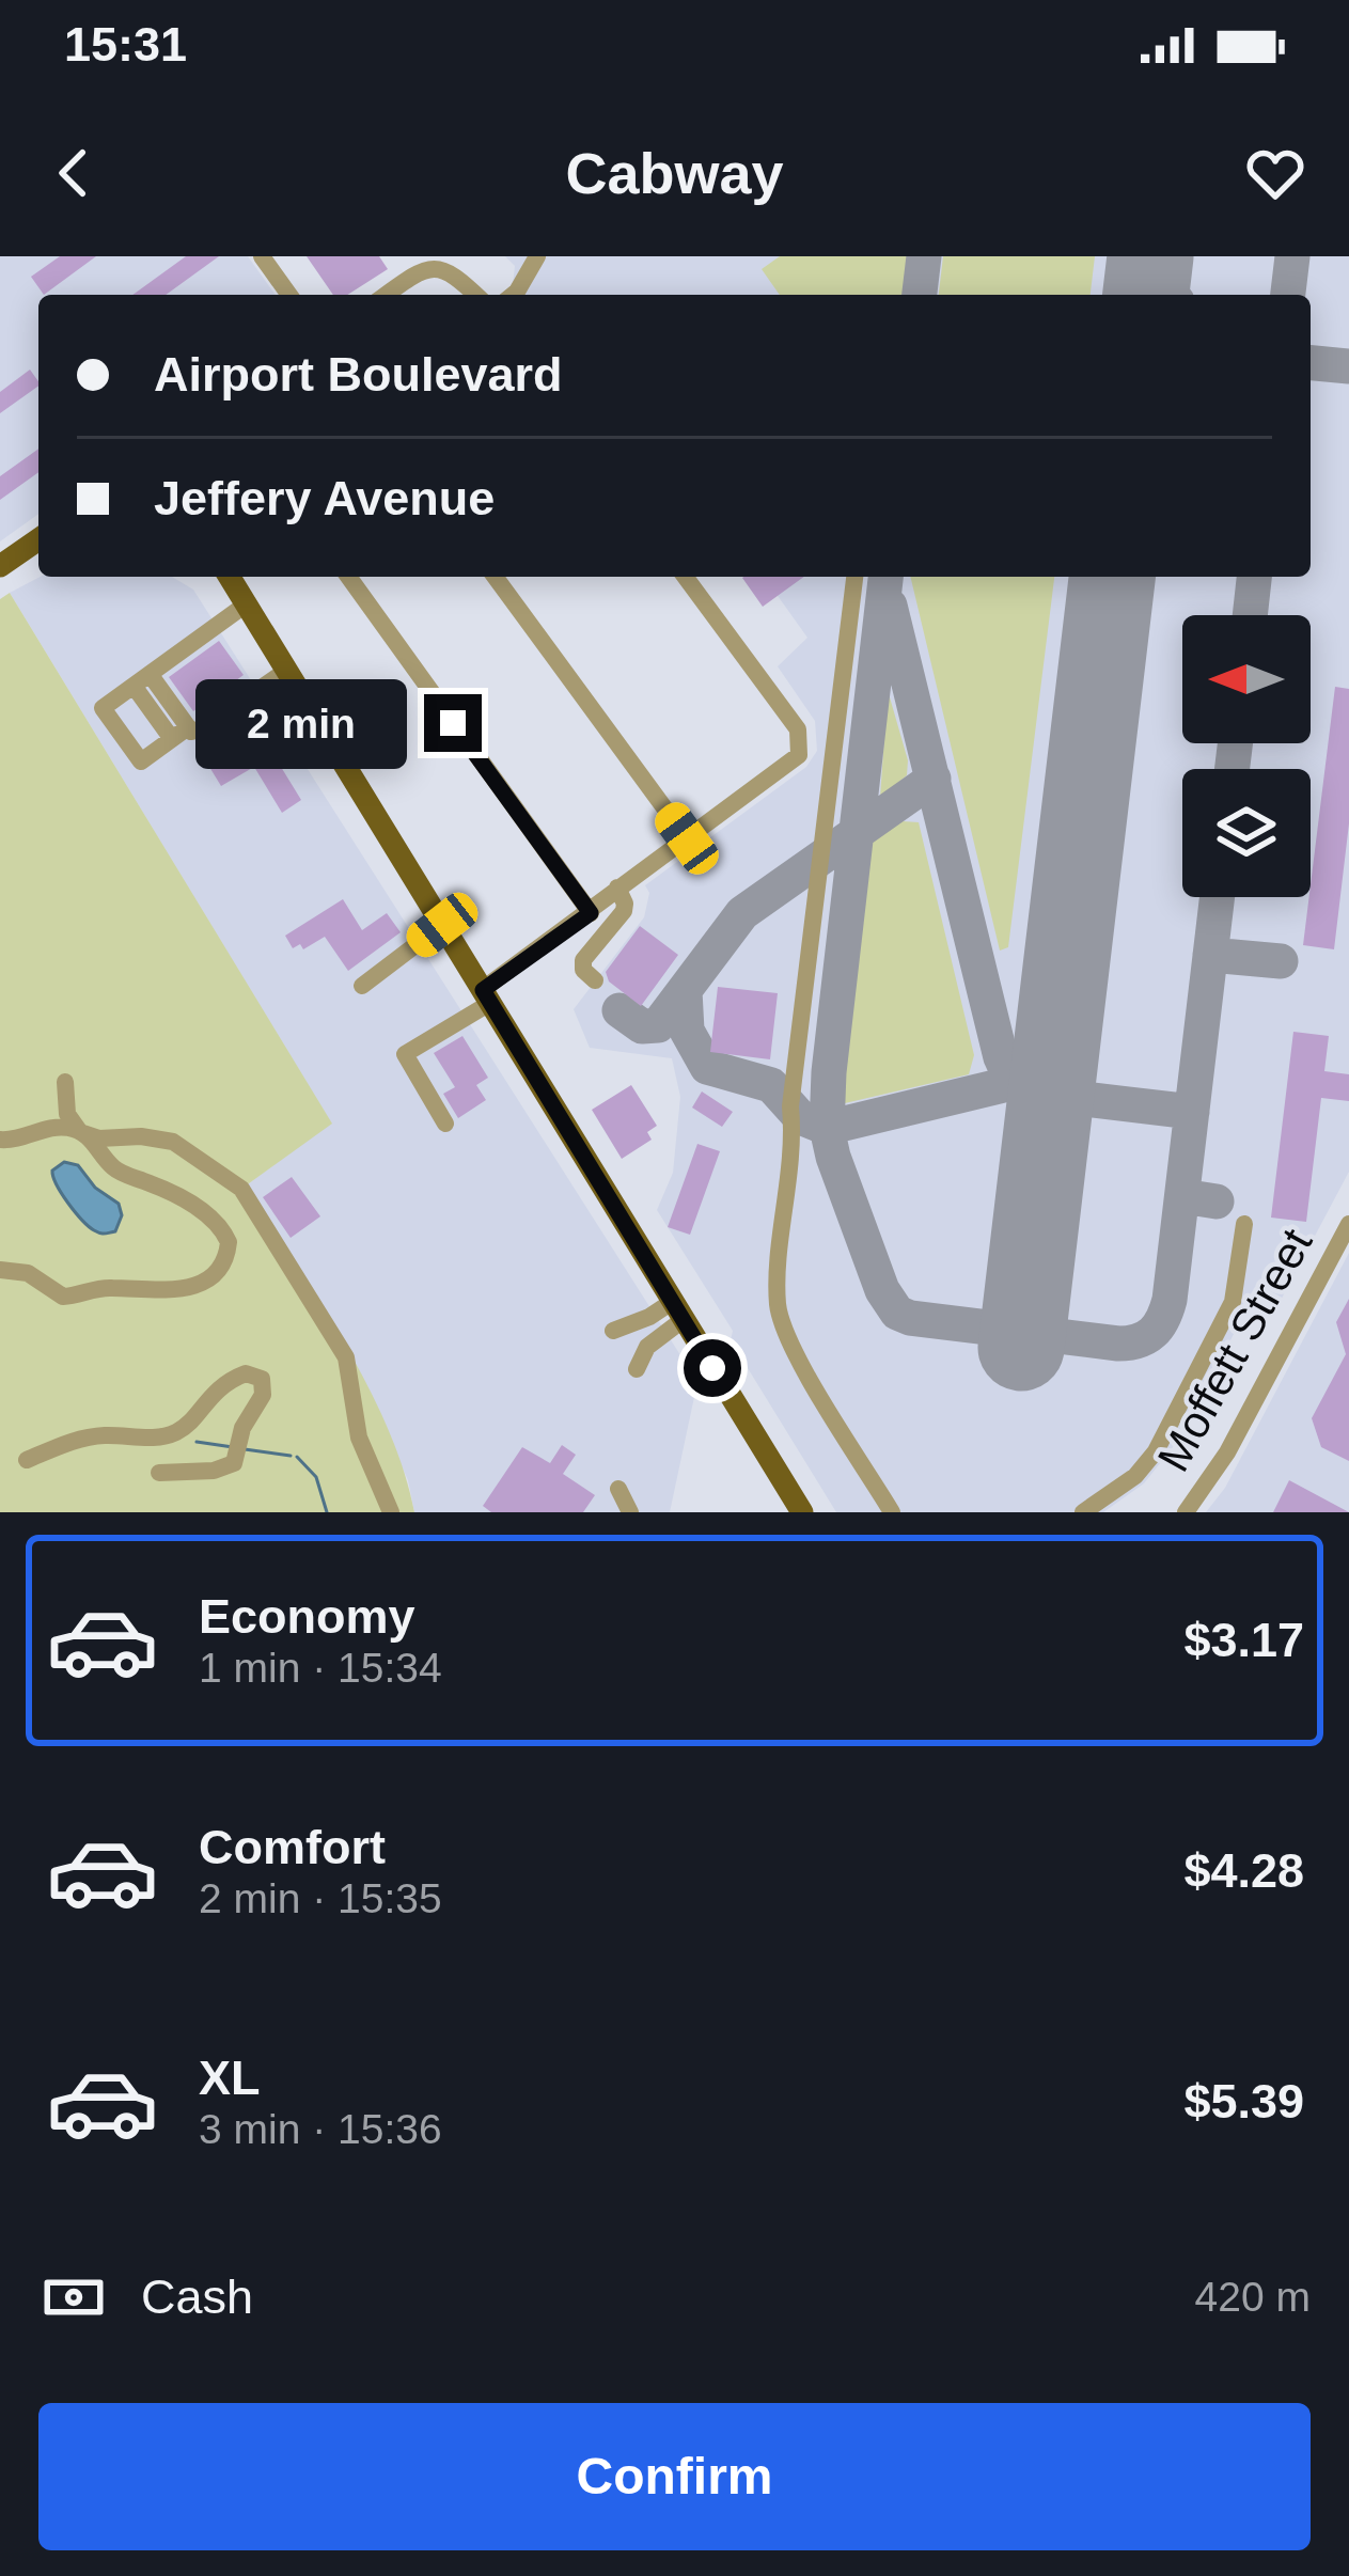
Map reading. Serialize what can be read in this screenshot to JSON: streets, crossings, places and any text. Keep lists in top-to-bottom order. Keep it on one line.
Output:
{"streets":{"street":["Moffett Street"]},"north":"left","page":{"status":"15:31","header":"Cabway","banner":["Airport Boulevard","Jeffery Avenue"],"bubble":"2 min","list":[{"name":"Economy","note":"1 min · 15:34","value":"$3.17"},{"name":"Comfort","note":"2 min · 15:35","value":"$4.28"},{"name":"XL","note":"3 min · 15:36","value":"$5.39"}],"pay":["Cash","420 m"],"buttons":"Confirm"}}
